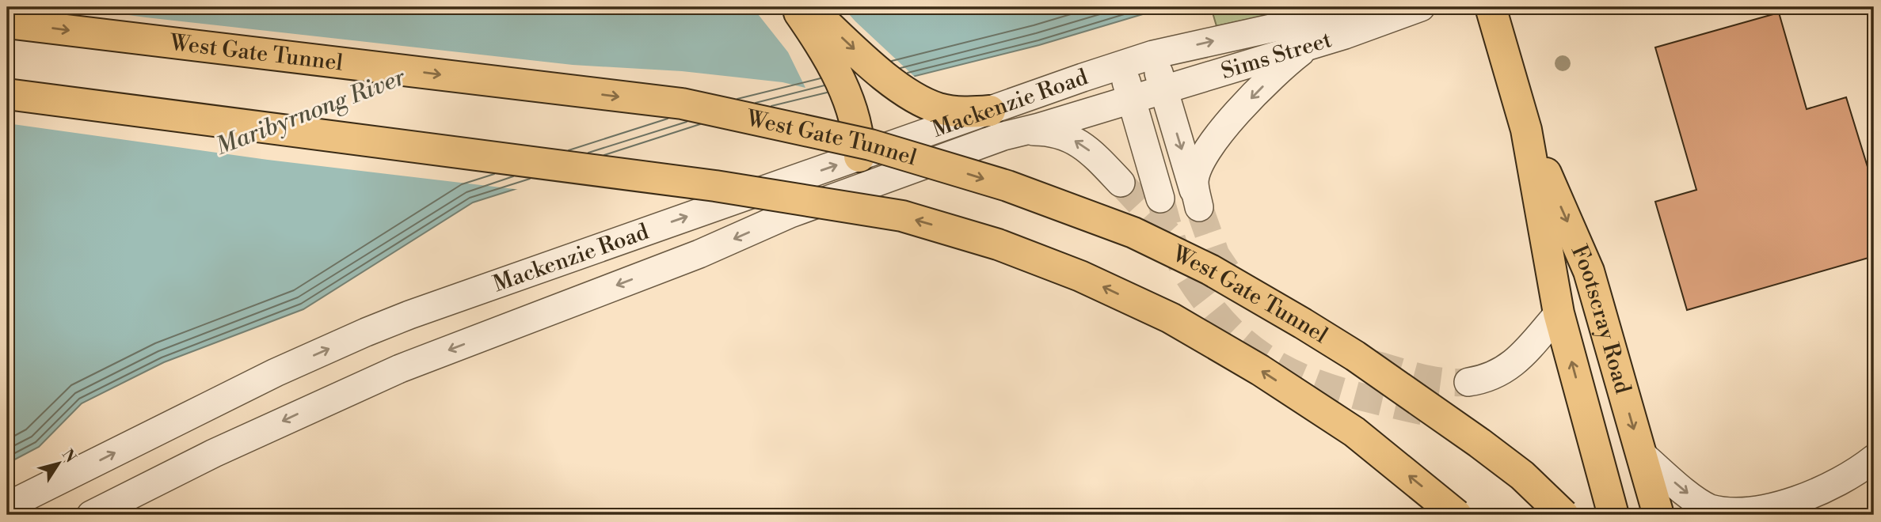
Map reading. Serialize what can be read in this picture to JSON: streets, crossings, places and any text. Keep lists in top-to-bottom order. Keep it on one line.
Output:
{"streets":{"main road":["West Gate Tunnel","Footscray Road"],"street":["Sims Street","Mackenzie Road"]},"crossings":[["Sims Street","Mackenzie Road"]],"water":["Maribyrnong River"],"north":"top right"}
